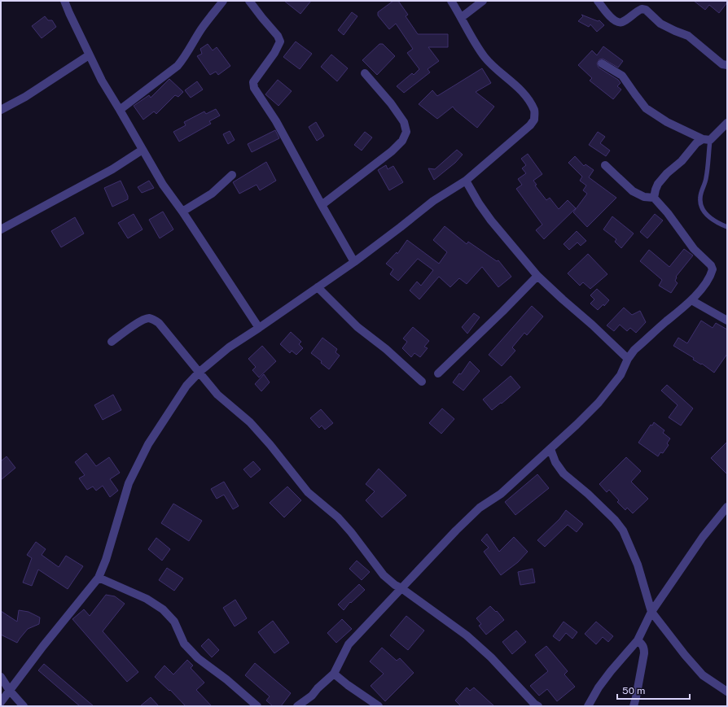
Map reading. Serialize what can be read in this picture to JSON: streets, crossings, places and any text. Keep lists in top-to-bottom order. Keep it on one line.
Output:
{"scale_bar":"50 m"}
